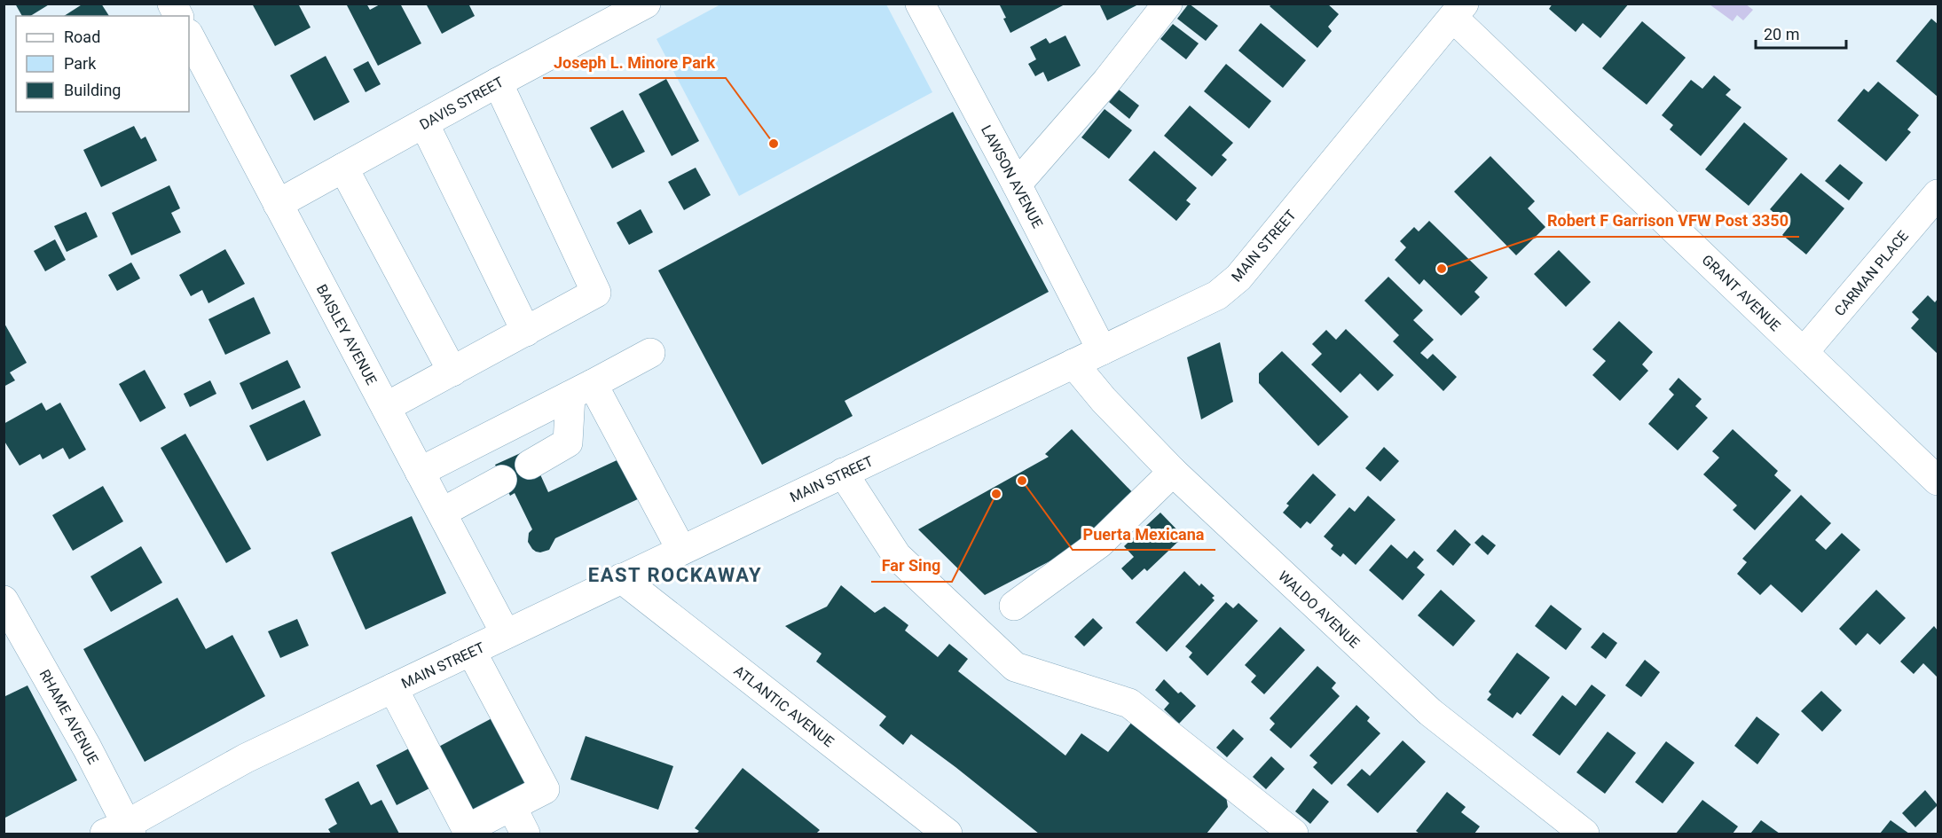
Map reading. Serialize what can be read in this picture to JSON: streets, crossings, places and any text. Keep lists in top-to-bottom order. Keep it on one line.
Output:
{"streets":{"street":["DAVIS STREET","LAWSON AVENUE","MAIN STREET","CARMAN PLACE","GRANT AVENUE","BAISLEY AVENUE","WALDO AVENUE","ATLANTIC AVENUE","RHAME AVENUE"]},"crossings":[["DAVIS STREET","BAISLEY AVENUE"],["LAWSON AVENUE","MAIN STREET"],["MAIN STREET","GRANT AVENUE"],["MAIN STREET","BAISLEY AVENUE"],["MAIN STREET","WALDO AVENUE"],["MAIN STREET","ATLANTIC AVENUE"],["MAIN STREET","RHAME AVENUE"],["CARMAN PLACE","GRANT AVENUE"]],"districts":["EAST ROCKAWAY"],"places":["Joseph L. Minore Park","Robert F Garrison VFW Post 3350","Puerta Mexicana","Far Sing"],"legend":["Road","Park","Building"],"scale_bar":"20 m"}
